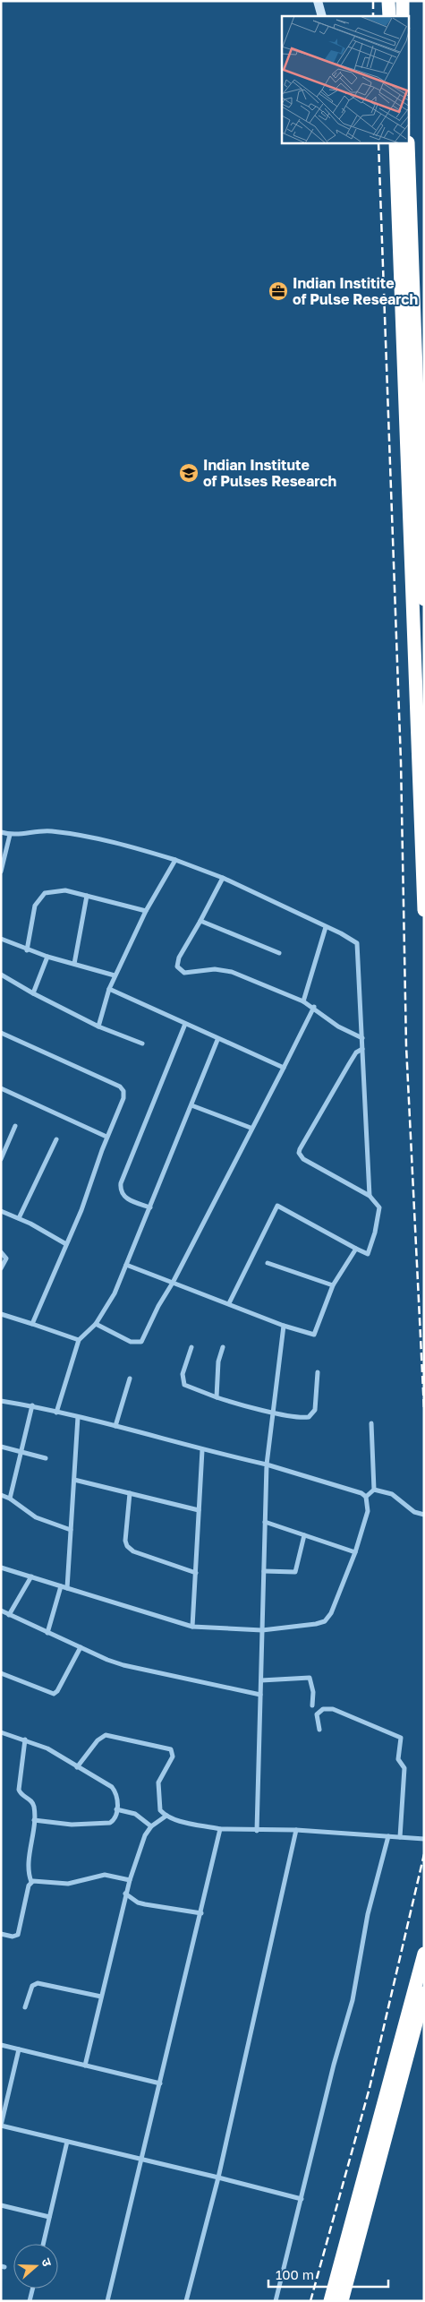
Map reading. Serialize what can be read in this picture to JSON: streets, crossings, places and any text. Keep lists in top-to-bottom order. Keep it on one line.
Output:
{"places":{"office":["Indian Institite of Pulse Research"],"school or university":["Indian Institute of Pulses Research"]},"scale_bar":"100 m","north":"right"}
